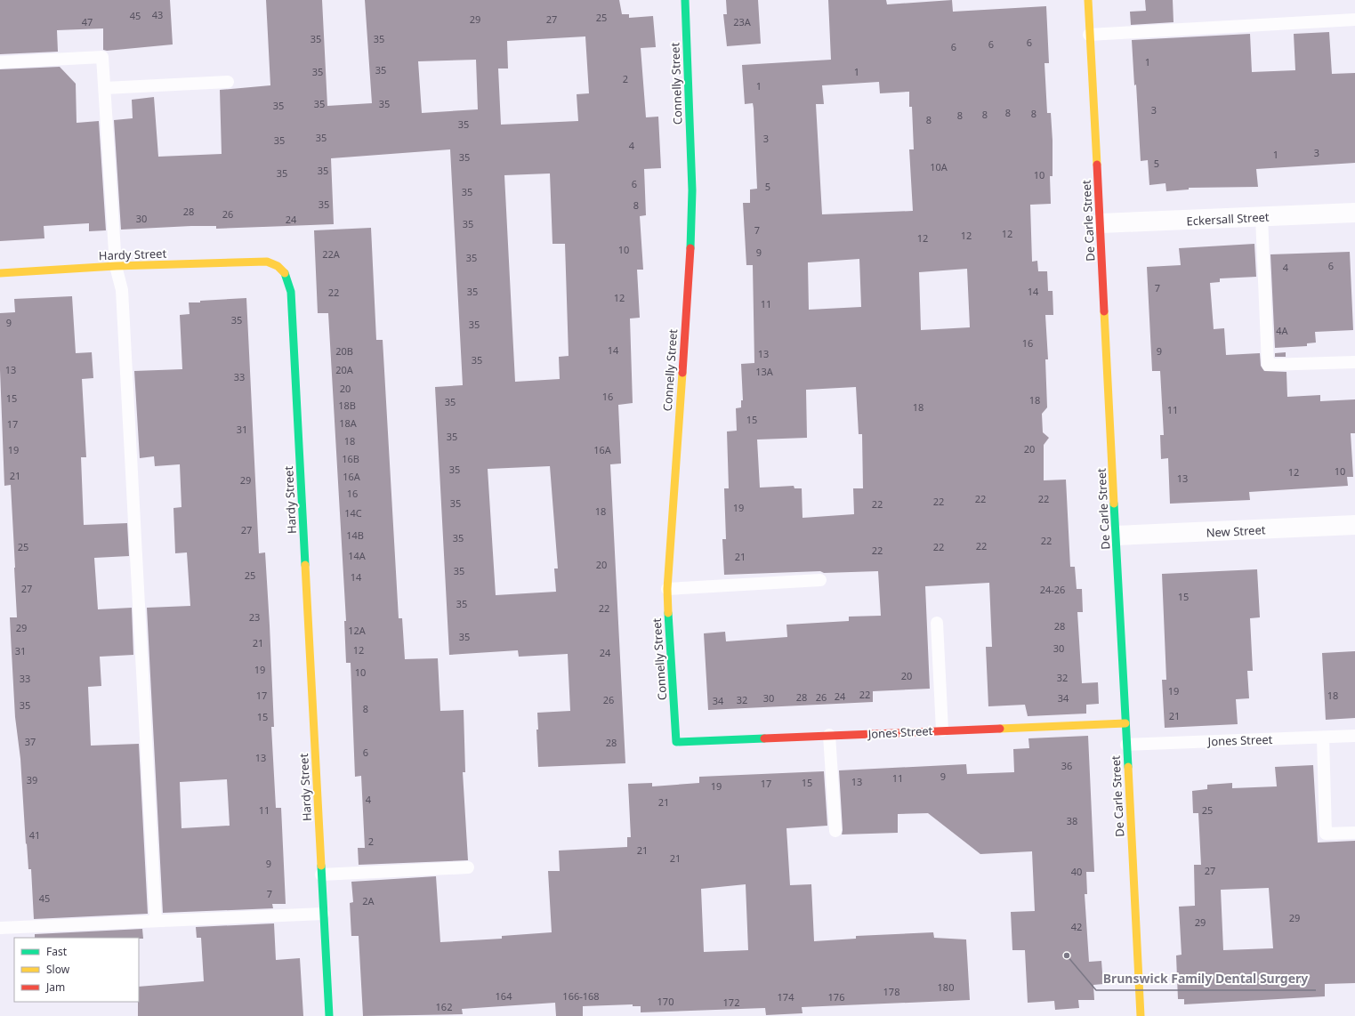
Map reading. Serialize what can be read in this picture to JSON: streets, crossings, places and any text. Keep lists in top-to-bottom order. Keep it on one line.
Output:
{"streets":{"street":["Connelly Street","Eckersall Street","De Carle Street","Hardy Street","New Street","Jones Street"]},"crossings":[["Connelly Street","Jones Street"],["Eckersall Street","De Carle Street"],["De Carle Street","New Street"],["De Carle Street","Jones Street"]],"places":["Brunswick Family Dental Surgery"],"house_numbers":["43","45","25","29","27","47","23A","35","35","6","6","6","1","35","35","1","2","1","35","35","35","3","8","8","8","8","8","35","35","3","35","4","3","1","35","5","10A","35","35","10","6","5","35","35","8","28","26","30","24","35","7","12","12","12","10","9","22A","35","6","4","7","35","14","22","12","11","35","9","35","4A","16","14","20B","9","13","35","13","20A","13A","33","20","16","15","18","35","18B","18","11","15","18A","17","31","35","18","20","19","16A","16B","35","10","12","21","16A","13","29","16","22","22","22","35","22","19","18","14C","27","14B","35","22","22","25","22","22","14A","21","20","35","25","14","27","24-26","15","35","22","23","28","29","12A","35","21","30","12","31","24","19","10","20","32","33","19","22","17","18","24","28","26","30","34","26","32","34","35","8","21","15","37","28","6","13","36","9","11","39","13","15","17","19","4","21","11","25","38","41","2","21","21","9","27","40","7","45","2A","29","29","42","180","178","164","166-168","174","176","170","172","162"],"legend":["Fast","Slow","Jam"]}
